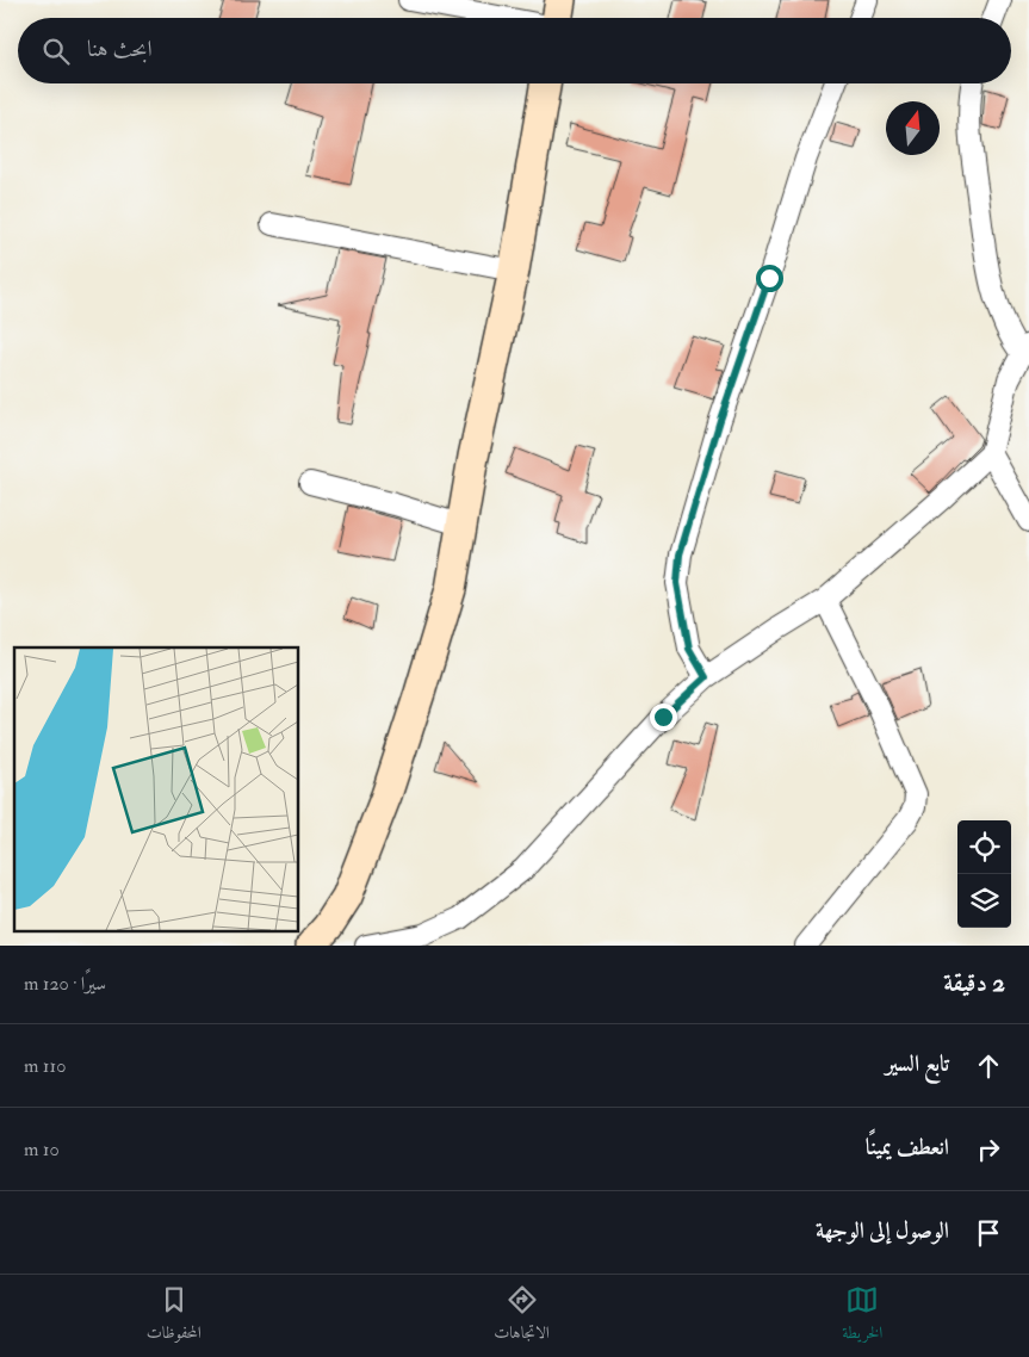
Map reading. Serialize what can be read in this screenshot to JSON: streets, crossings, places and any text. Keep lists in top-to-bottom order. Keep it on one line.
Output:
{"north":"top","page":{"search":"ابحث هنا","heading":["2 دقيقة","سيرًا · 120 m"],"list":[["تابع السير","110 m"],["انعطف يمينًا","10 m"],"الوصول إلى الوجهة"],"nav":["الخريطة","الاتجاهات","المحفوظات"]}}
